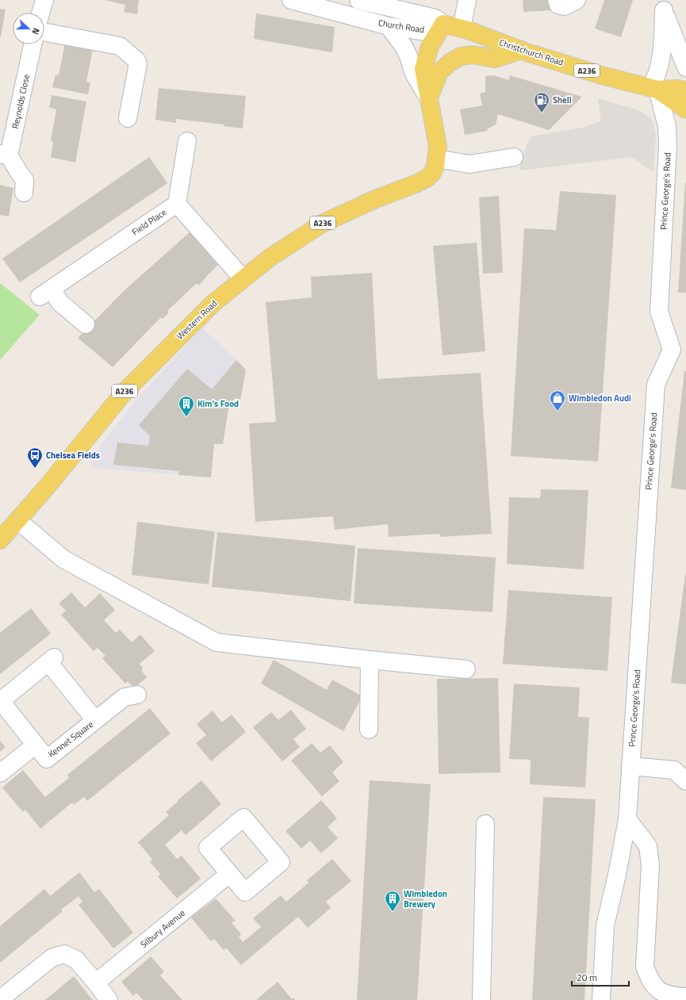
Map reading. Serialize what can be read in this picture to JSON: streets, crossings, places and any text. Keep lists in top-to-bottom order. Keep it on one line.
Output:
{"streets":{"main road":["Christchurch Road","A236","Western Road"],"street":["Church Road","Reynolds Close","Prince George's Road","Field Place","Kennet Square","Silbury Avenue"]},"crossings":[["Church Road","Christchurch Road"],["Church Road","Western Road"],["Christchurch Road","Prince George's Road"],["Christchurch Road","Western Road"]],"places":{"fuel station":["Shell"],"shop":["Wimbledon Audi"],"building":["Kim's Food","Wimbledon Brewery"],"bus stop":["Chelsea Fields"]},"scale_bar":"20 m","north":"right"}
